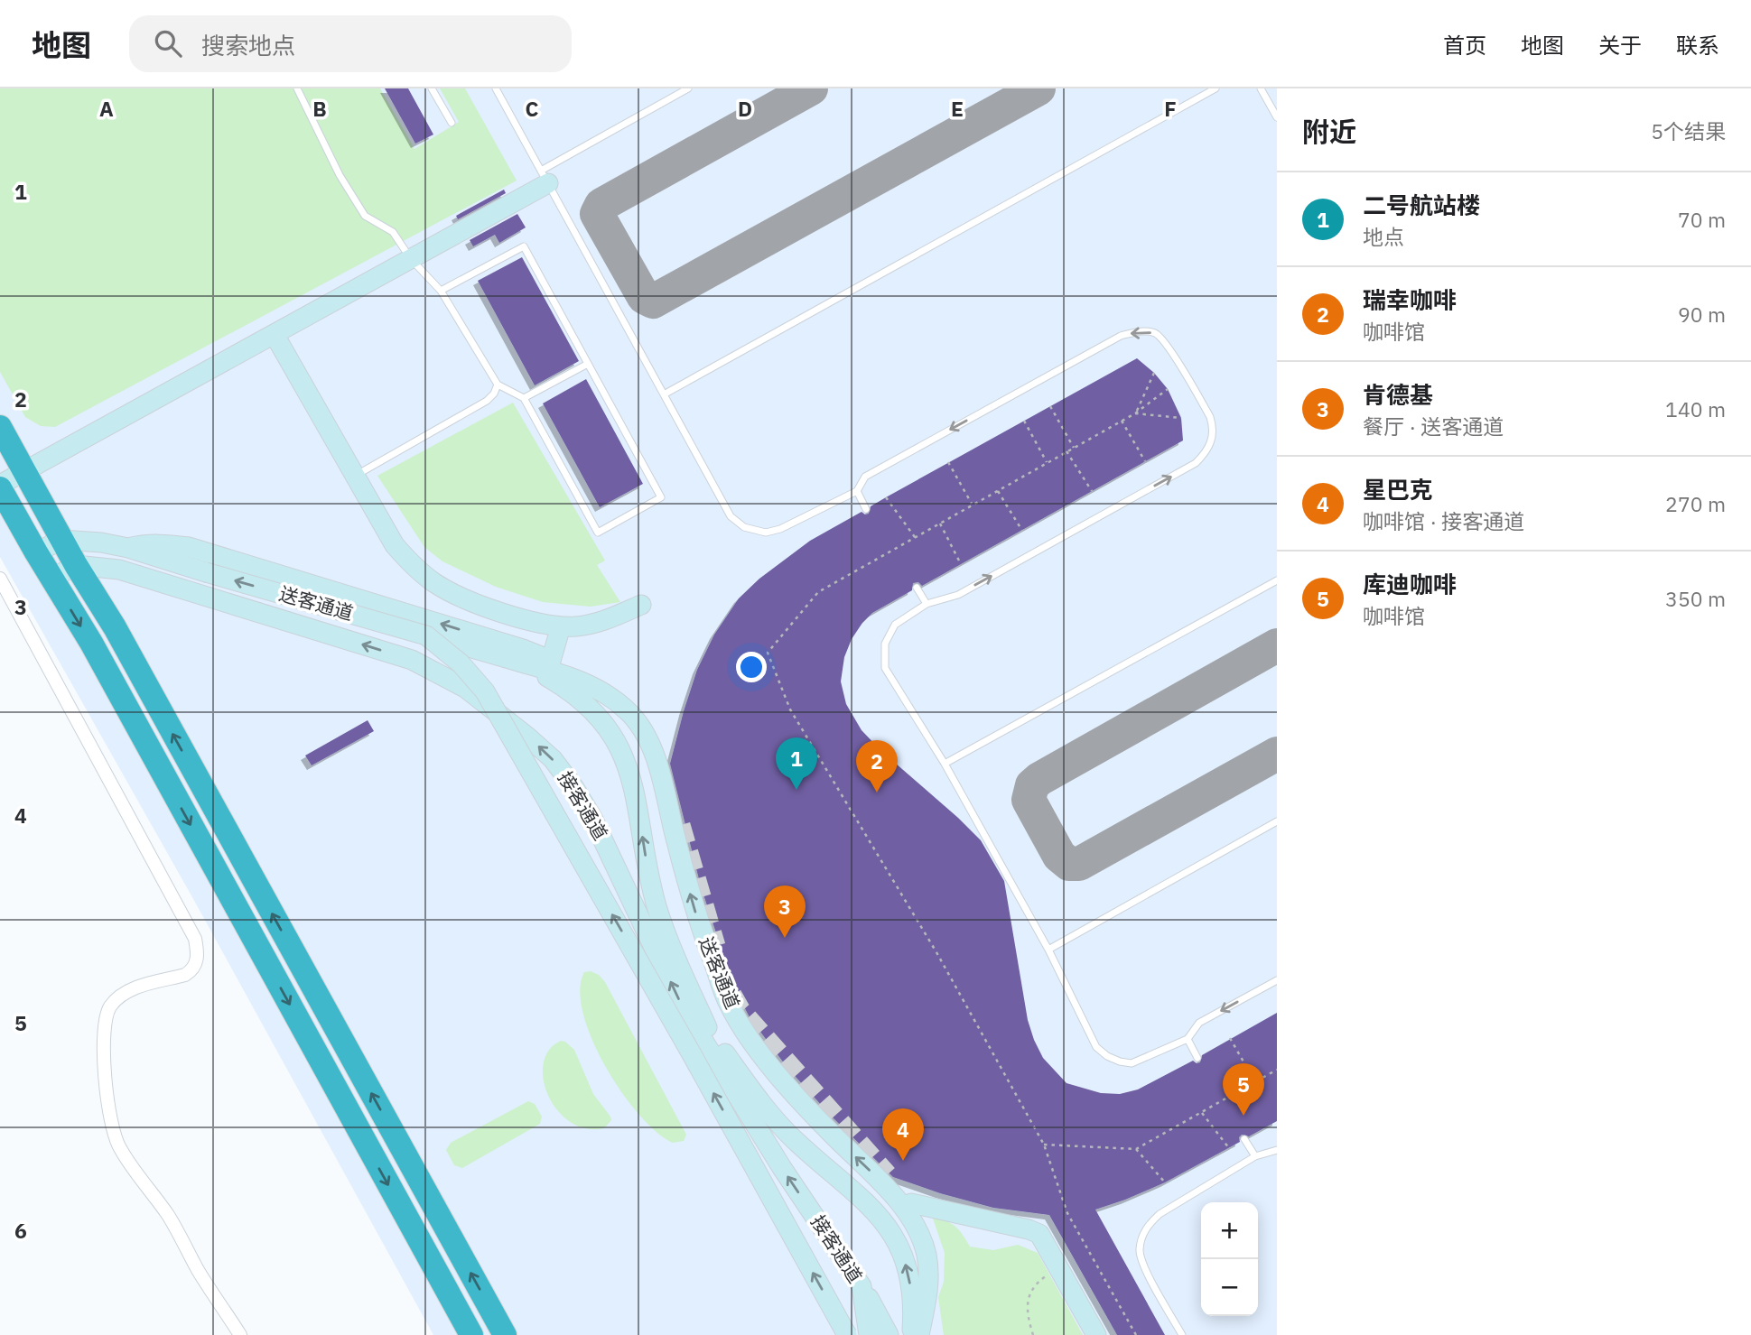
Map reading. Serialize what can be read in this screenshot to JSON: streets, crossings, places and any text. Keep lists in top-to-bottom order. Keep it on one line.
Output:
{"streets":{"main road":["送客通道","接客通道"]},"one_way":["送客通道"],"page":{"header":"地图","search":"搜索地点","nav":["首页","地图","关于","联系"],"heading":["附近","5个结果"],"list":[{"mark":"1","name":"二号航站楼","note":"地点","value":"70 m"},{"mark":"2","name":"瑞幸咖啡","note":"咖啡馆","value":"90 m"},{"mark":"3","name":"肯德基","note":"餐厅 · 送客通道","value":"140 m"},{"mark":"4","name":"星巴克","note":"咖啡馆 · 接客通道","value":"270 m"},{"mark":"5","name":"库迪咖啡","note":"咖啡馆","value":"350 m"}],"pins":["1","2","3","5","4"],"map_buttons":["+","−"]},"grid":{"columns":["A","B","C","D","E","F"],"rows":["1","2","3","4","5","6"]}}
